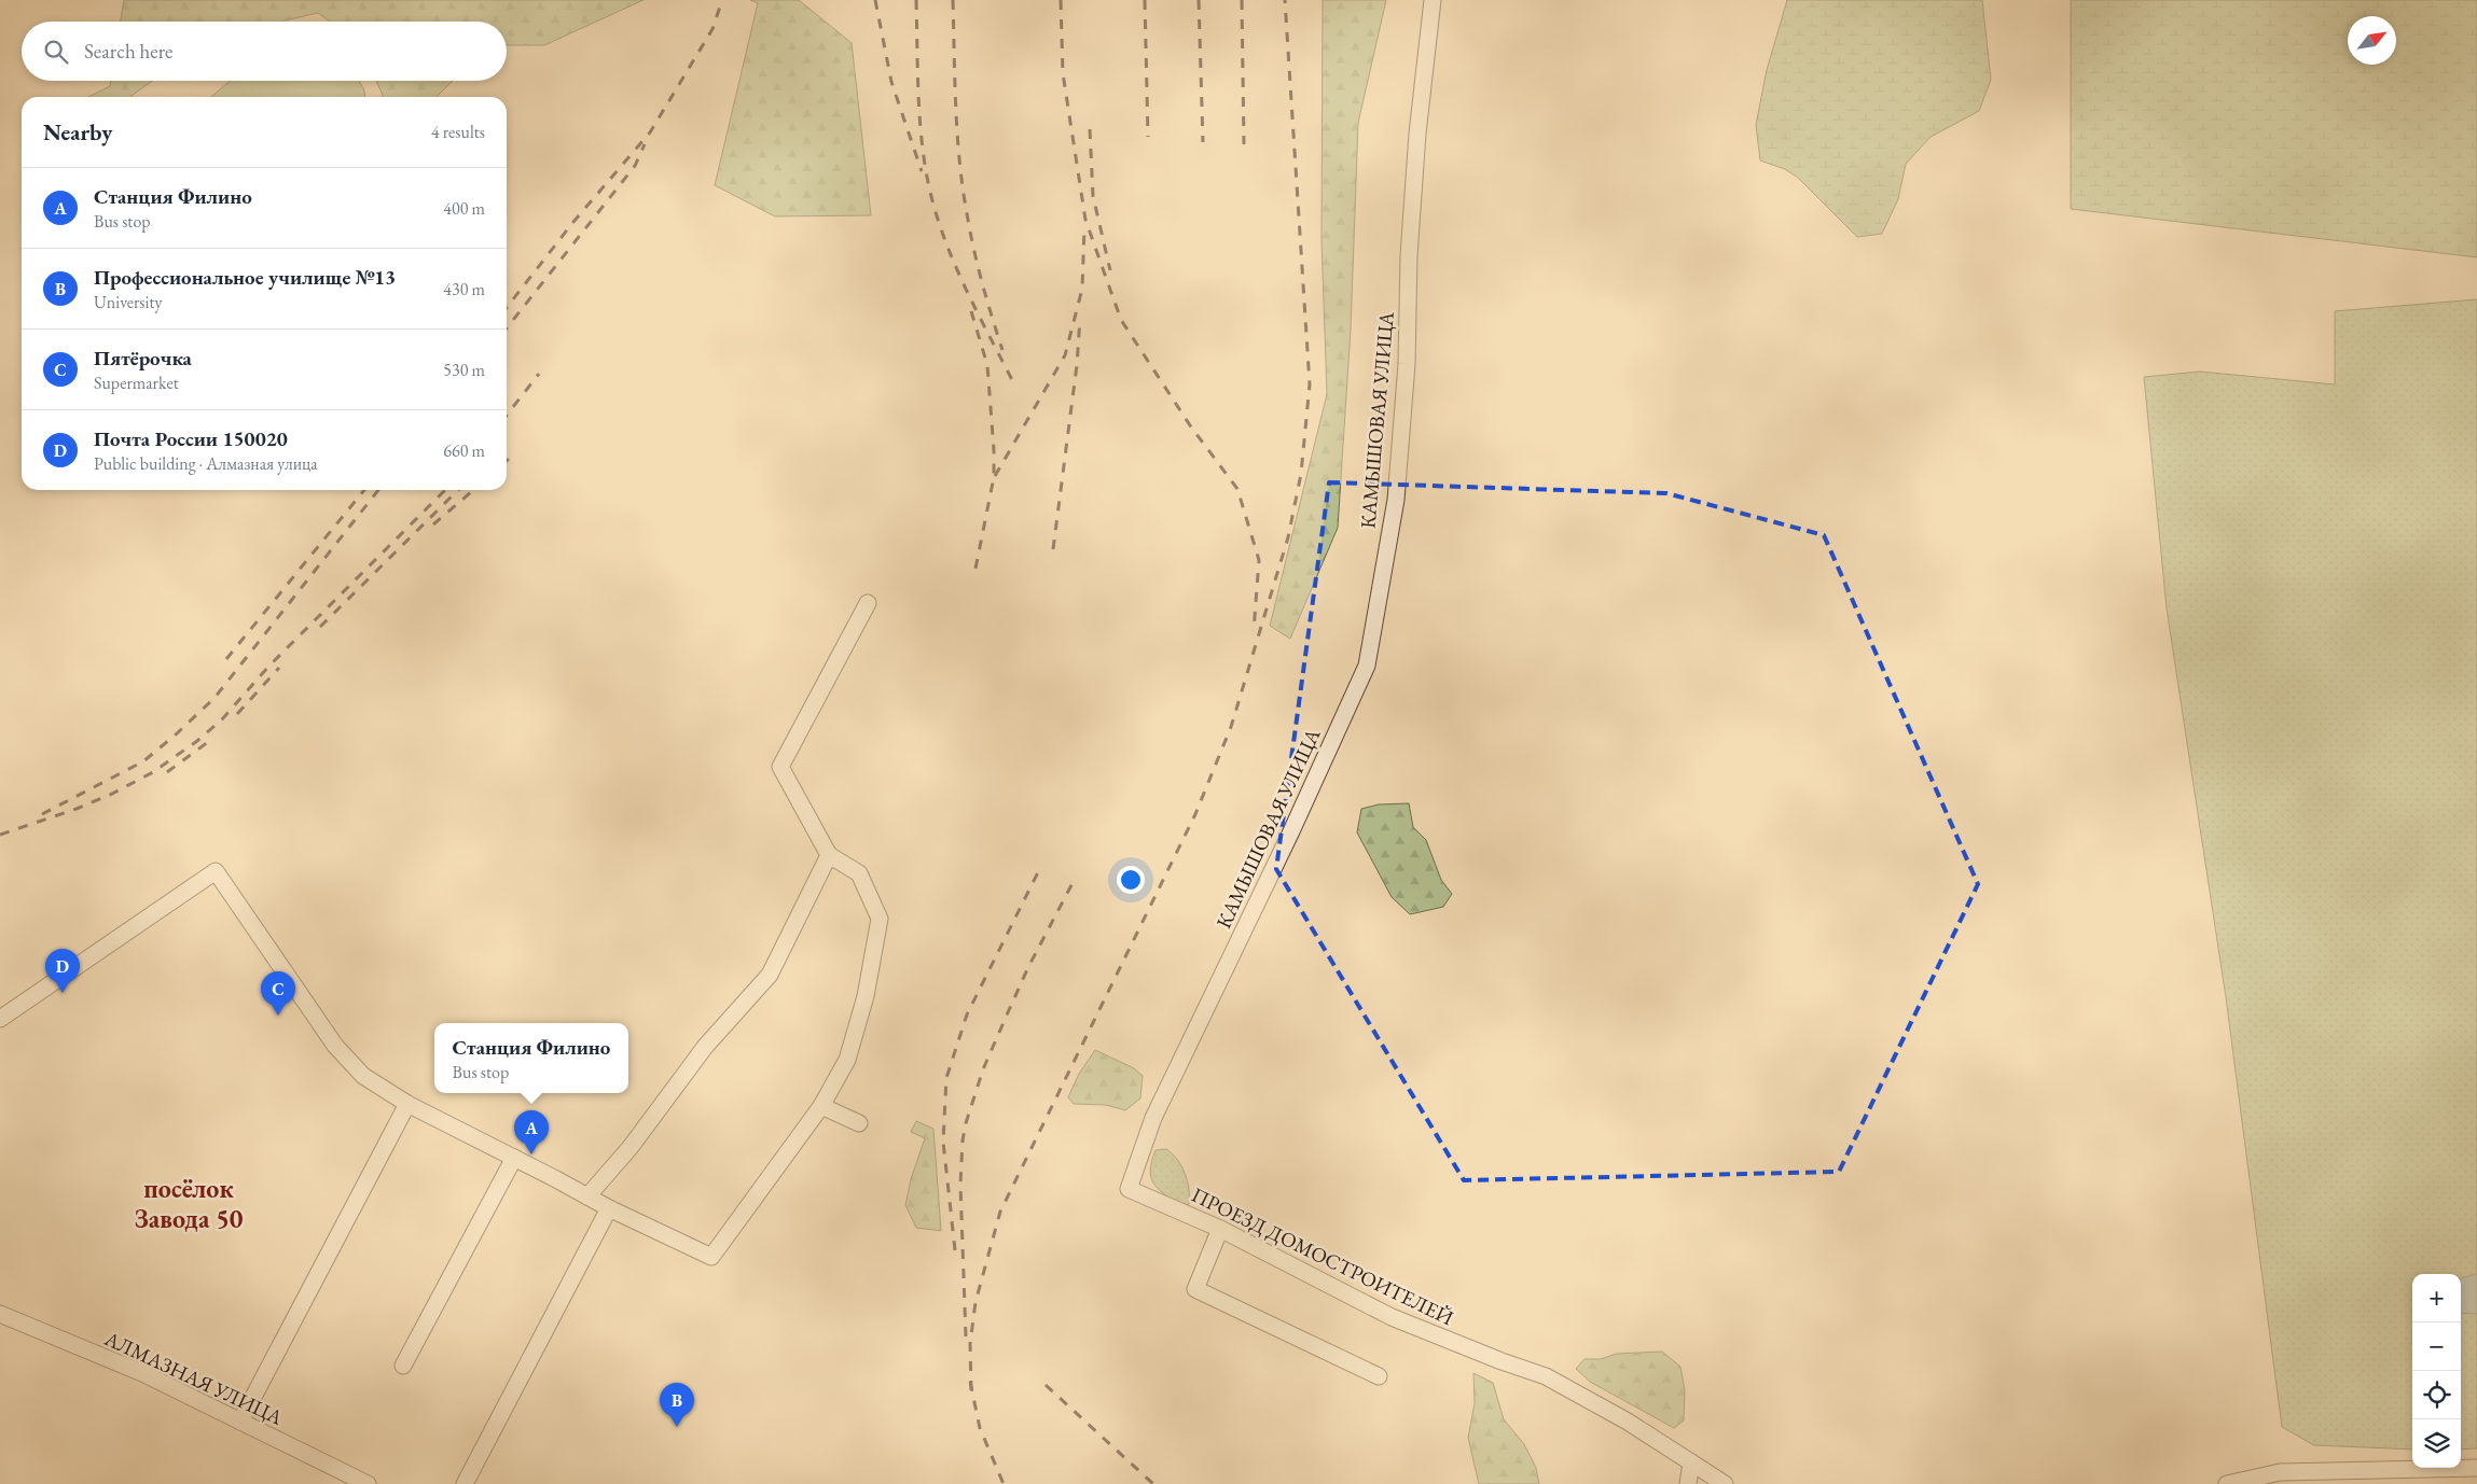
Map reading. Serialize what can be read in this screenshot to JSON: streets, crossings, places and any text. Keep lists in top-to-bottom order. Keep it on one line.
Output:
{"streets":{"street":["КАМЫШОВАЯ УЛИЦА","ПРОЕЗД ДОМОСТРОИТЕЛЕЙ","АЛМАЗНАЯ УЛИЦА"]},"crossings":[["КАМЫШОВАЯ УЛИЦА","ПРОЕЗД ДОМОСТРОИТЕЛЕЙ"]],"districts":["посёлок Завода 50"],"north":"top right","page":{"search":"Search here","heading":["Nearby","4 results"],"list":[{"mark":"A","name":"Станция Филино","note":"Bus stop","value":"400 m"},{"mark":"B","name":"Профессиональное училище №13","note":"University","value":"430 m"},{"mark":"C","name":"Пятёрочка","note":"Supermarket","value":"530 m"},{"mark":"D","name":"Почта России 150020","note":"Public building · Алмазная улица","value":"660 m"}],"pins":["D","C","A","B"],"popup":["Станция Филино","Bus stop"],"map_buttons":["+","−"]}}
